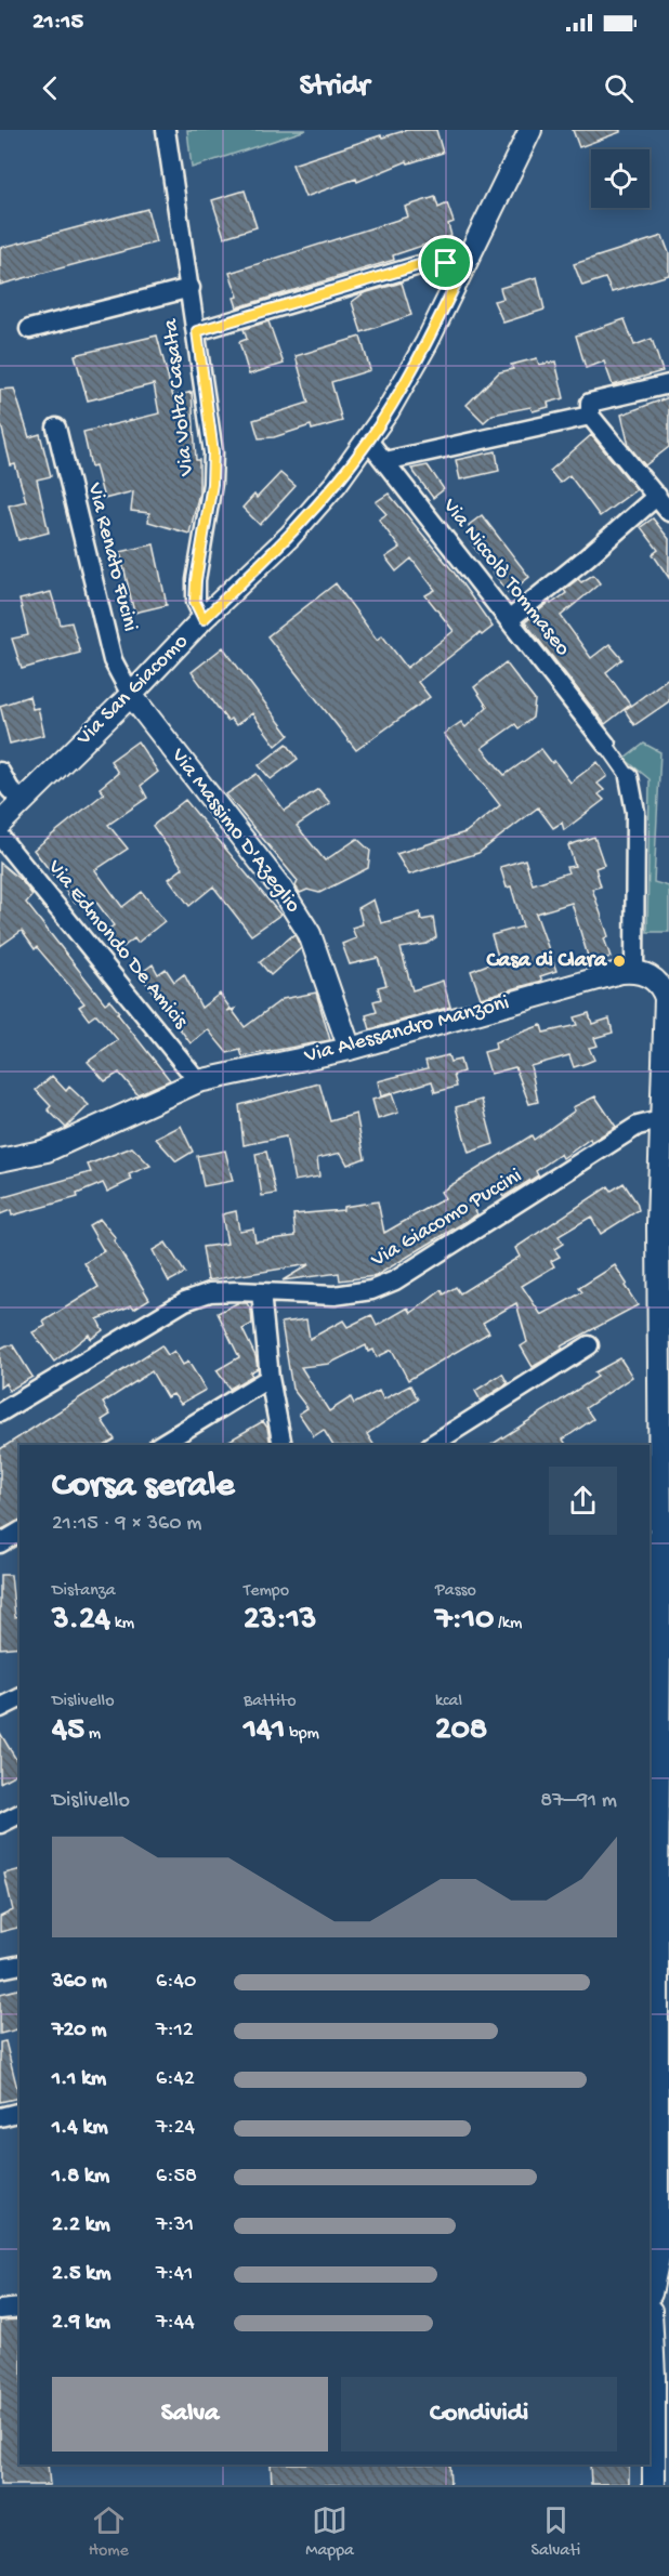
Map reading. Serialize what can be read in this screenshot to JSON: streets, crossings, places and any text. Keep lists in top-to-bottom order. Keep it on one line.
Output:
{"streets":{"street":["Via Volta Casalta","Via Renato Fucini","Via Niccolò Tommaseo","Via San Giacomo","Via Massimo D'Azeglio","Via Edmondo De Amicis","Via Alessandro Manzoni","Via Giacomo Puccini"]},"crossings":[["Via Volta Casalta","Via San Giacomo"],["Via Renato Fucini","Via San Giacomo"],["Via Renato Fucini","Via Massimo D'Azeglio"],["Via Niccolò Tommaseo","Via San Giacomo"],["Via San Giacomo","Via Massimo D'Azeglio"],["Via Massimo D'Azeglio","Via Alessandro Manzoni"],["Via Edmondo De Amicis","Via Alessandro Manzoni"]],"places":["Casa di Clara"],"page":{"status":"21:15","header":"Stridr","heading":["Corsa serale","21:15 · 9 × 360 m"],"stats":[["Distanza","3.24 km"],["Tempo","23:13"],["Passo","7:10 /km"],["Dislivello","45 m"],["Battito","141 bpm"],["kcal","208"]],"chart":["Dislivello","87–91 m"],"list":[{"name":"360 m","note":"6:40"},{"name":"720 m","note":"7:12"},{"name":"1.1 km","note":"6:42"},{"name":"1.4 km","note":"7:24"},{"name":"1.8 km","note":"6:58"},{"name":"2.2 km","note":"7:31"},{"name":"2.5 km","note":"7:41"},{"name":"2.9 km","note":"7:44"}],"buttons":["Salva","Condividi"],"tabs":["Home","Mappa","Salvati"]}}
